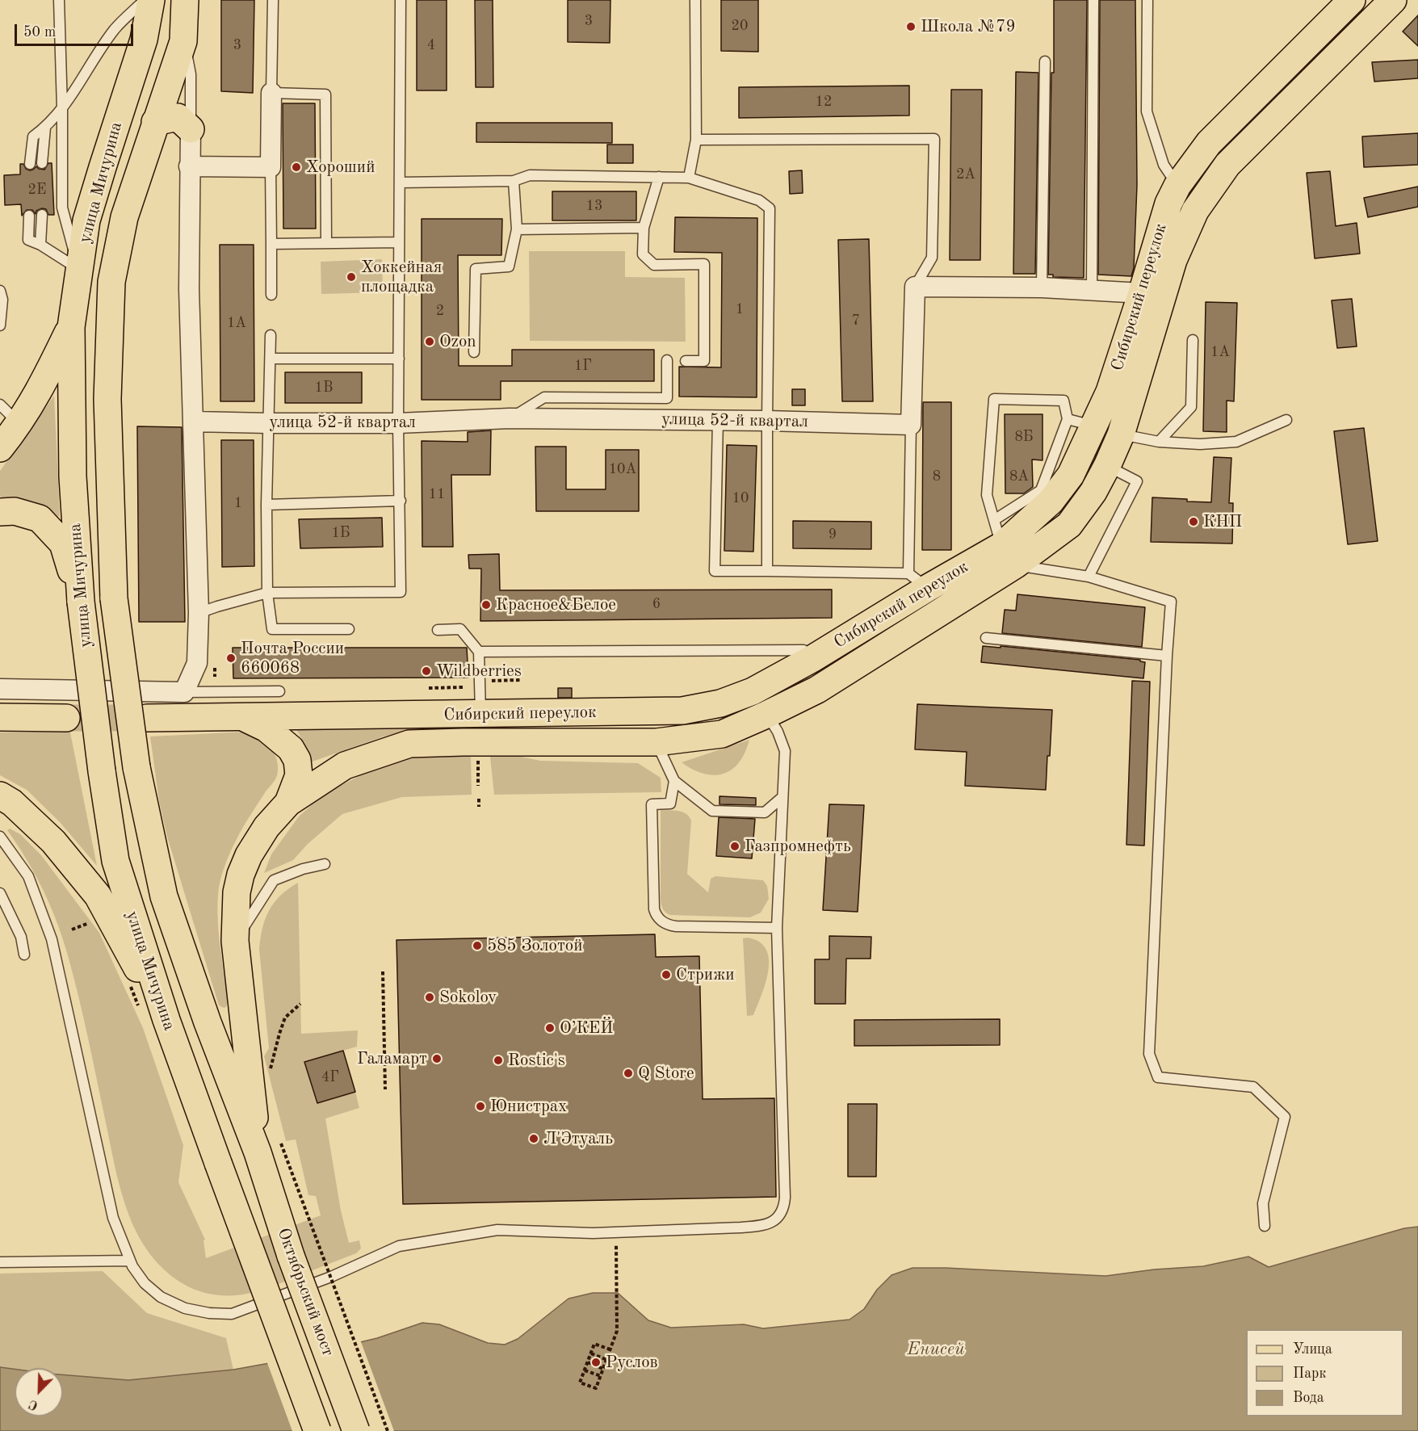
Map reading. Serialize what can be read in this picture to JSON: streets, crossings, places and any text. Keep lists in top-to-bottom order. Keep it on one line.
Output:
{"streets":{"main road":["улица Мичурина","Сибирский переулок","Октябрьский мост"],"street":["улица 52-й квартал"]},"crossings":[["улица Мичурина","Октябрьский мост"]],"water":["Енисей"],"places":["Школа №79","Хороший","Хоккейная площадка","Ozon","КНП","Красное&Белое","Почта России 660068","Wildberries","Газпромнефть","585 Золотой","Стрижи","Sokolov","О’КЕЙ","Галамарт","Rostic's","Q Store","Юнистрах","Л'Этуаль","Руслов"],"house_numbers":["3","20","3","4","12","2А","2Е","13","1","2","7","1А","1А","1Г","1В","8Б","10А","8","8А","11","10","1","1Б","9","6","4Г"],"legend":["Улица","Парк","Вода"],"scale_bar":"50 m","north":"bottom left"}
